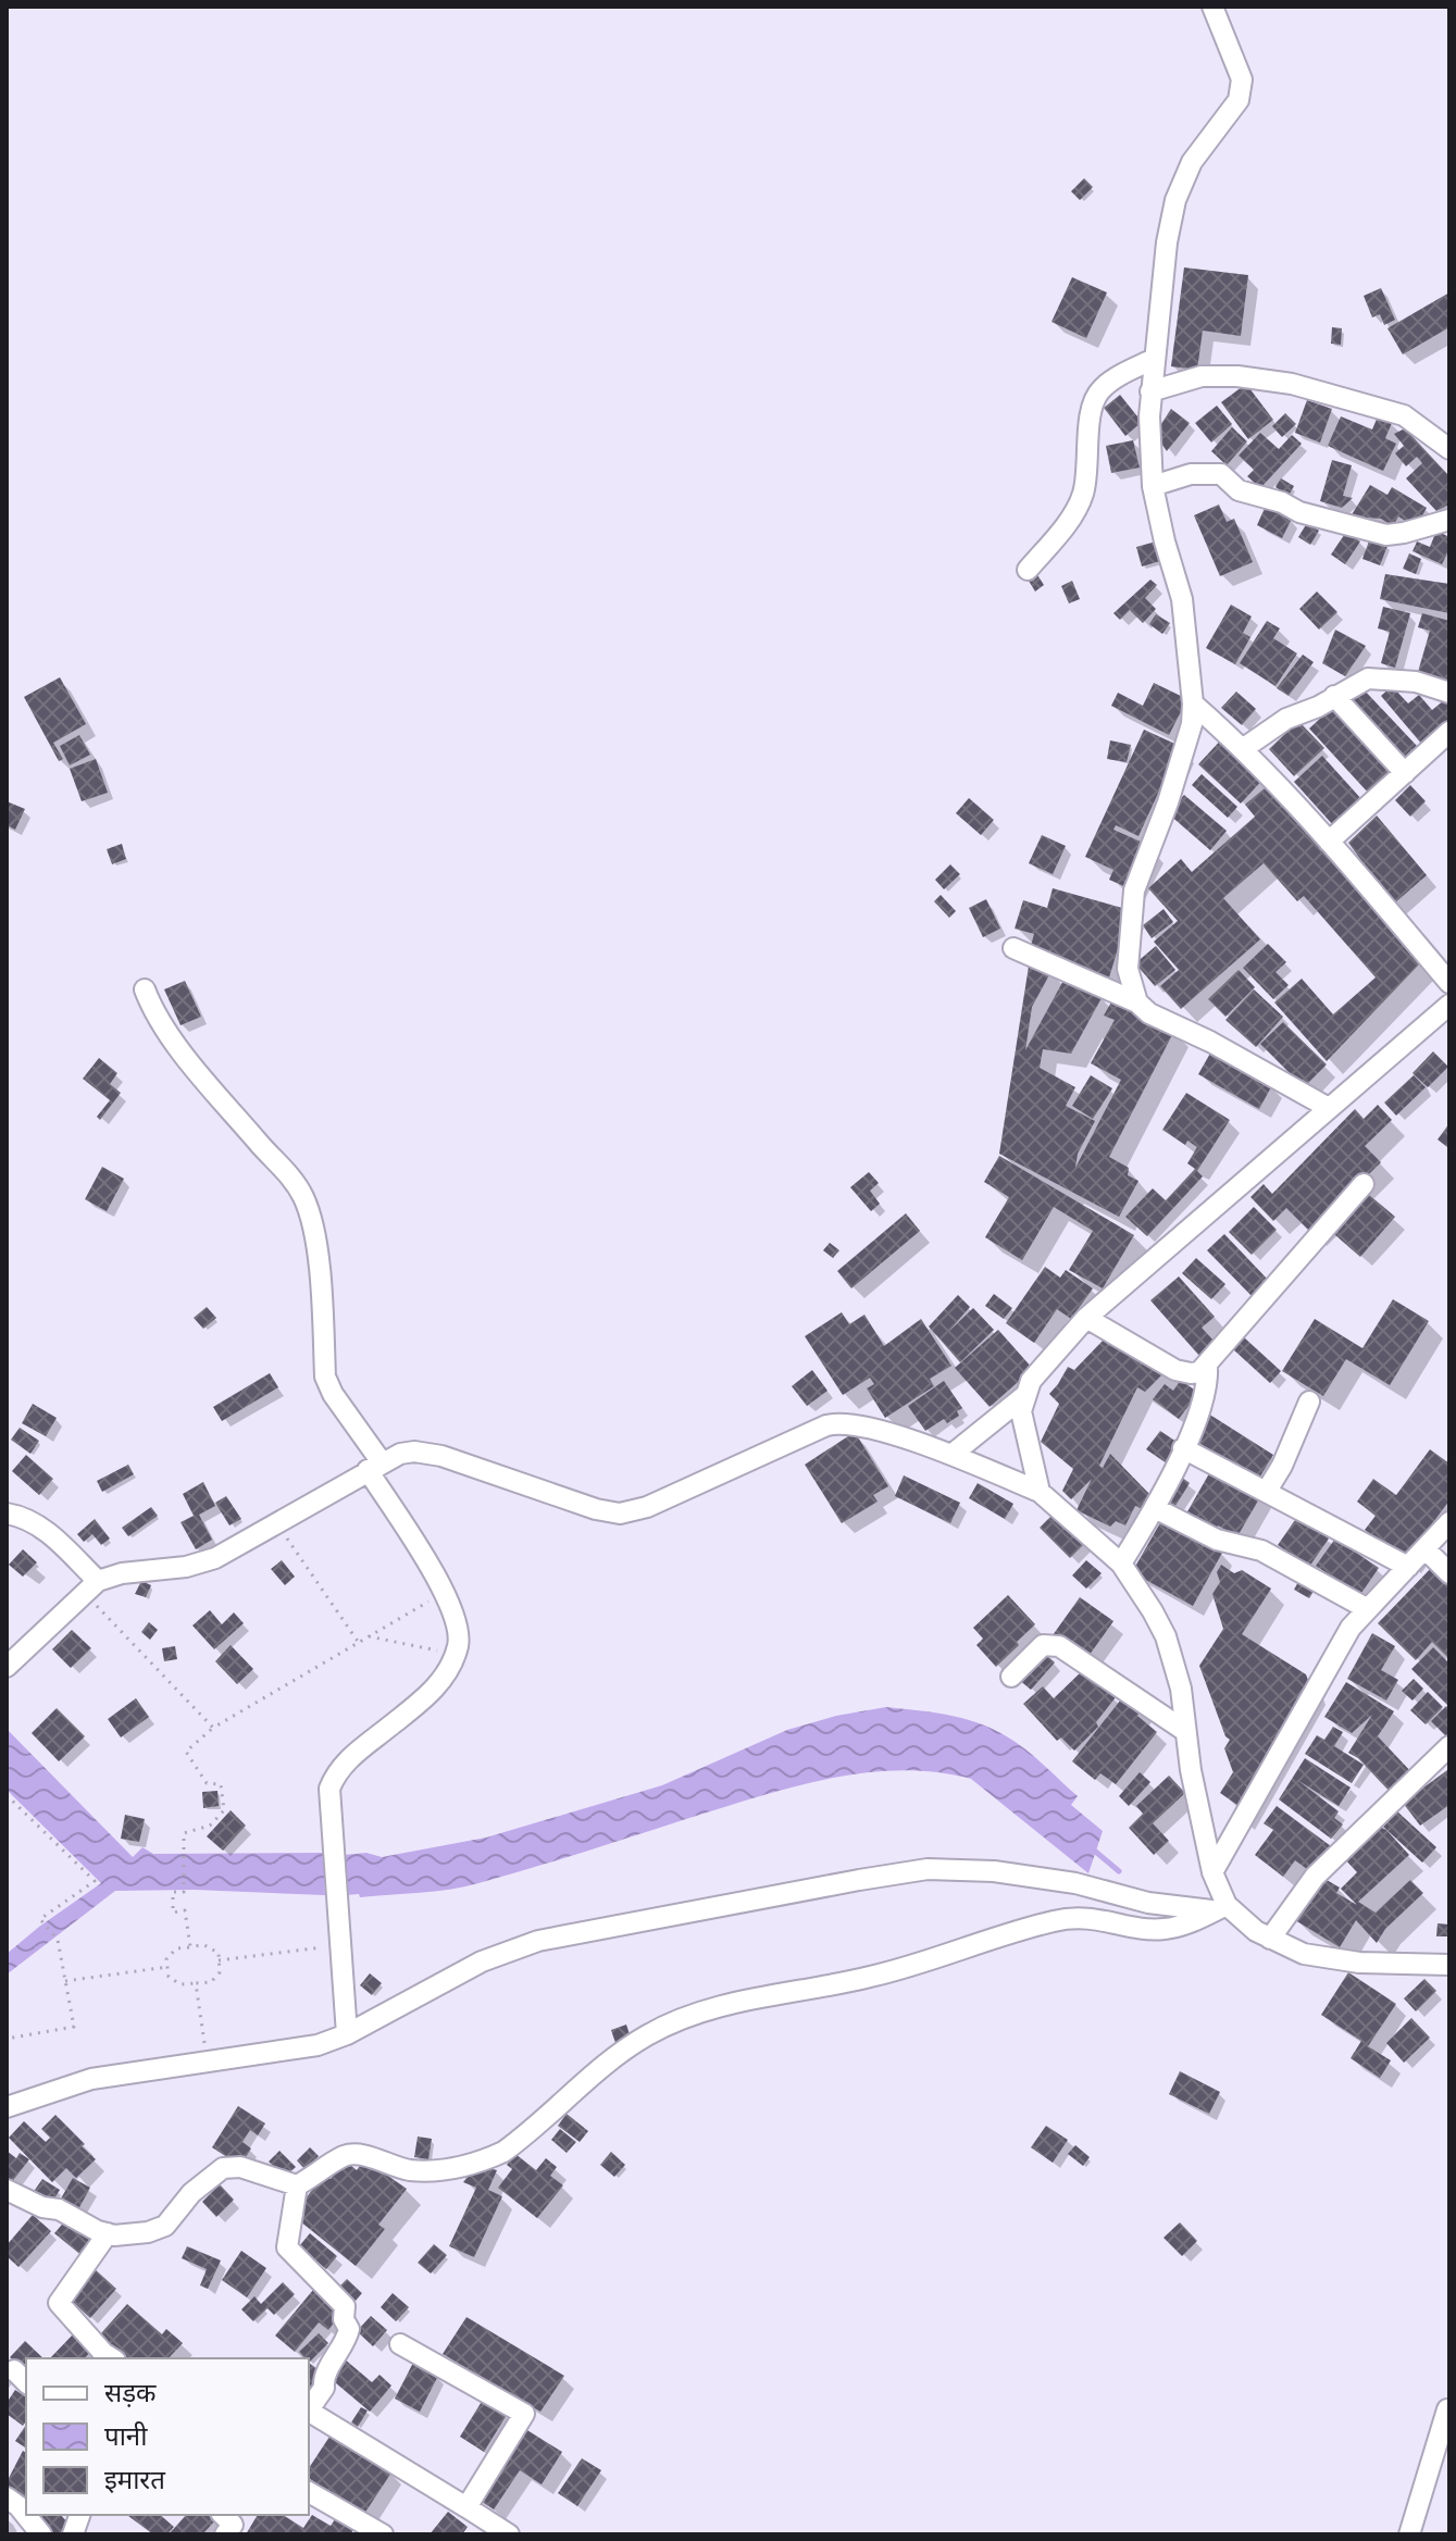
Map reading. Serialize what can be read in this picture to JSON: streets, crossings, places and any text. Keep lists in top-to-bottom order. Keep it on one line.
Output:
{"legend":["सड़क","पानी","इमारत"]}
